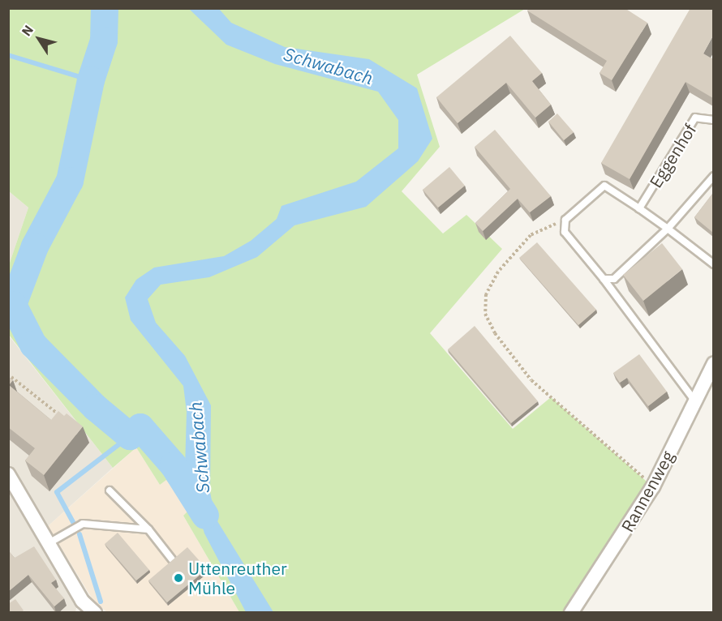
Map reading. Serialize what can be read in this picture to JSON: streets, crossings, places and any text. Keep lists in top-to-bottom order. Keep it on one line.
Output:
{"streets":{"street":["Rannenweg"],"lane":["Eggenhof"]},"water":["Schwabach"],"places":["Uttenreuther Mühle"],"north":"top left"}
